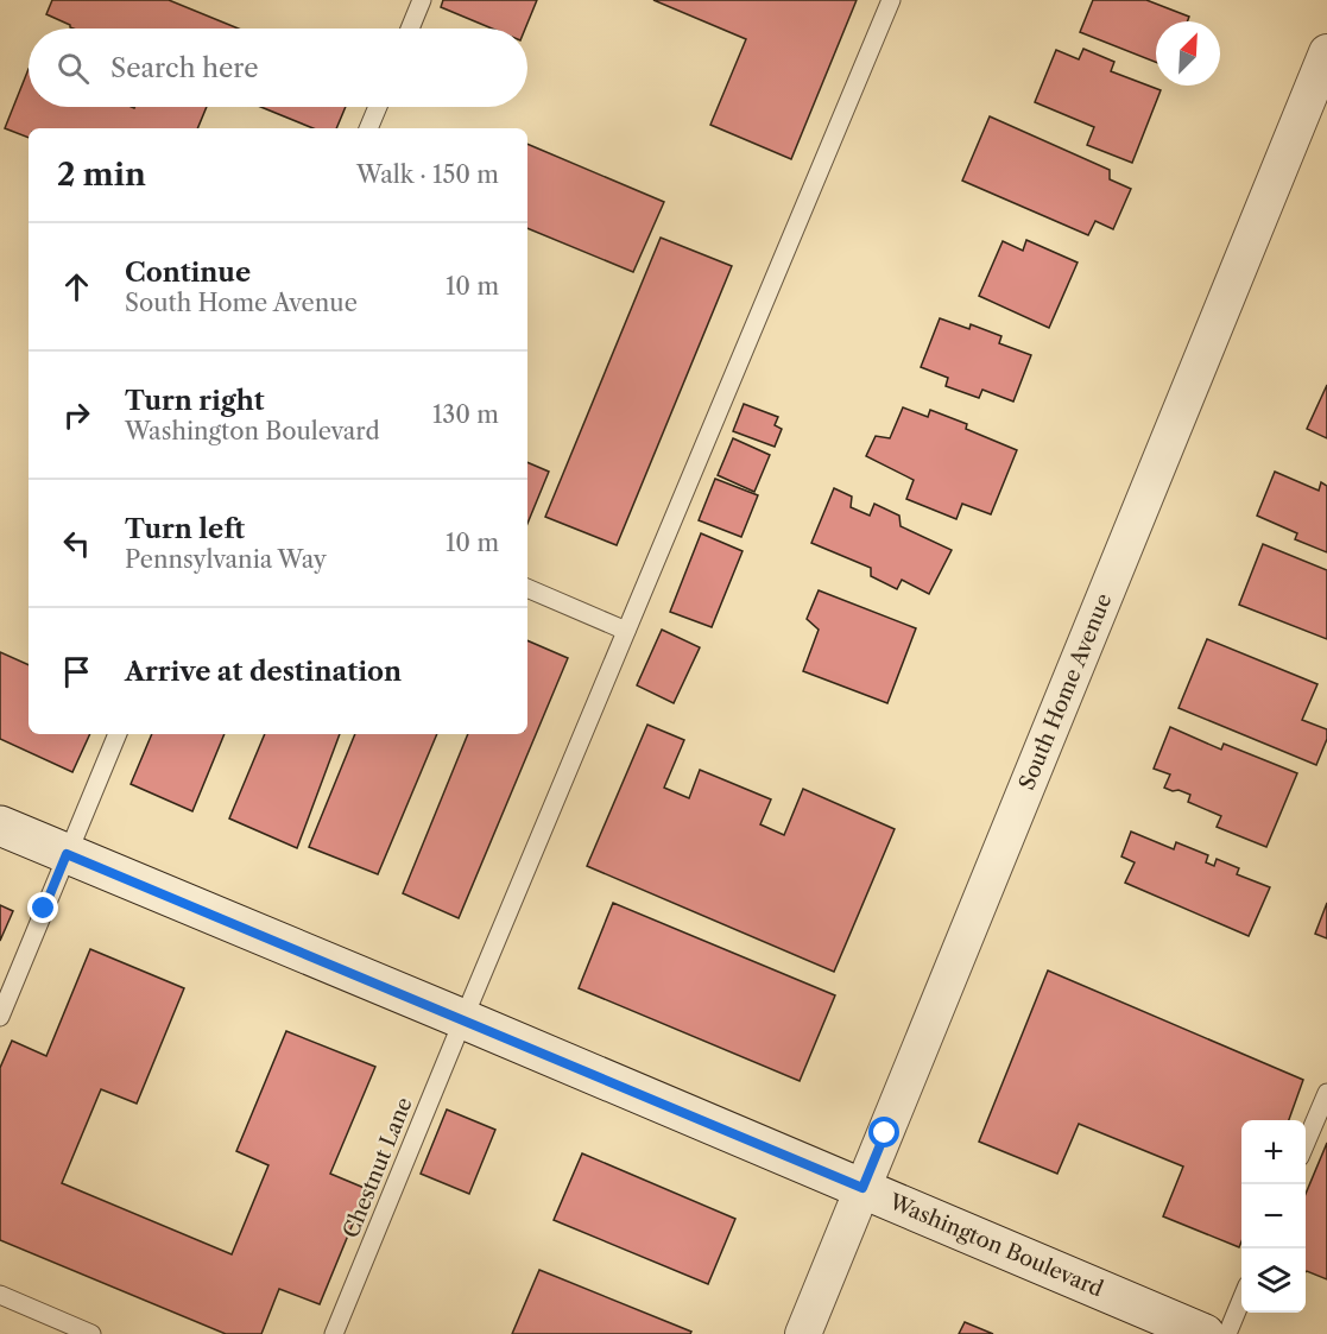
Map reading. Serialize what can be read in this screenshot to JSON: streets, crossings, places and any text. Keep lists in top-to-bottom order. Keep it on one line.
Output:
{"streets":{"street":["South Home Avenue","Washington Boulevard"],"lane":["Chestnut Lane"]},"crossings":[["South Home Avenue","Washington Boulevard"],["Chestnut Lane","Washington Boulevard"]],"north":"top right","page":{"search":"Search here","heading":["2 min","Walk · 150 m"],"list":[["Continue","South Home Avenue","10 m"],["Turn right","Washington Boulevard","130 m"],["Turn left","Pennsylvania Way","10 m"],"Arrive at destination"],"map_buttons":["+","−"]}}
